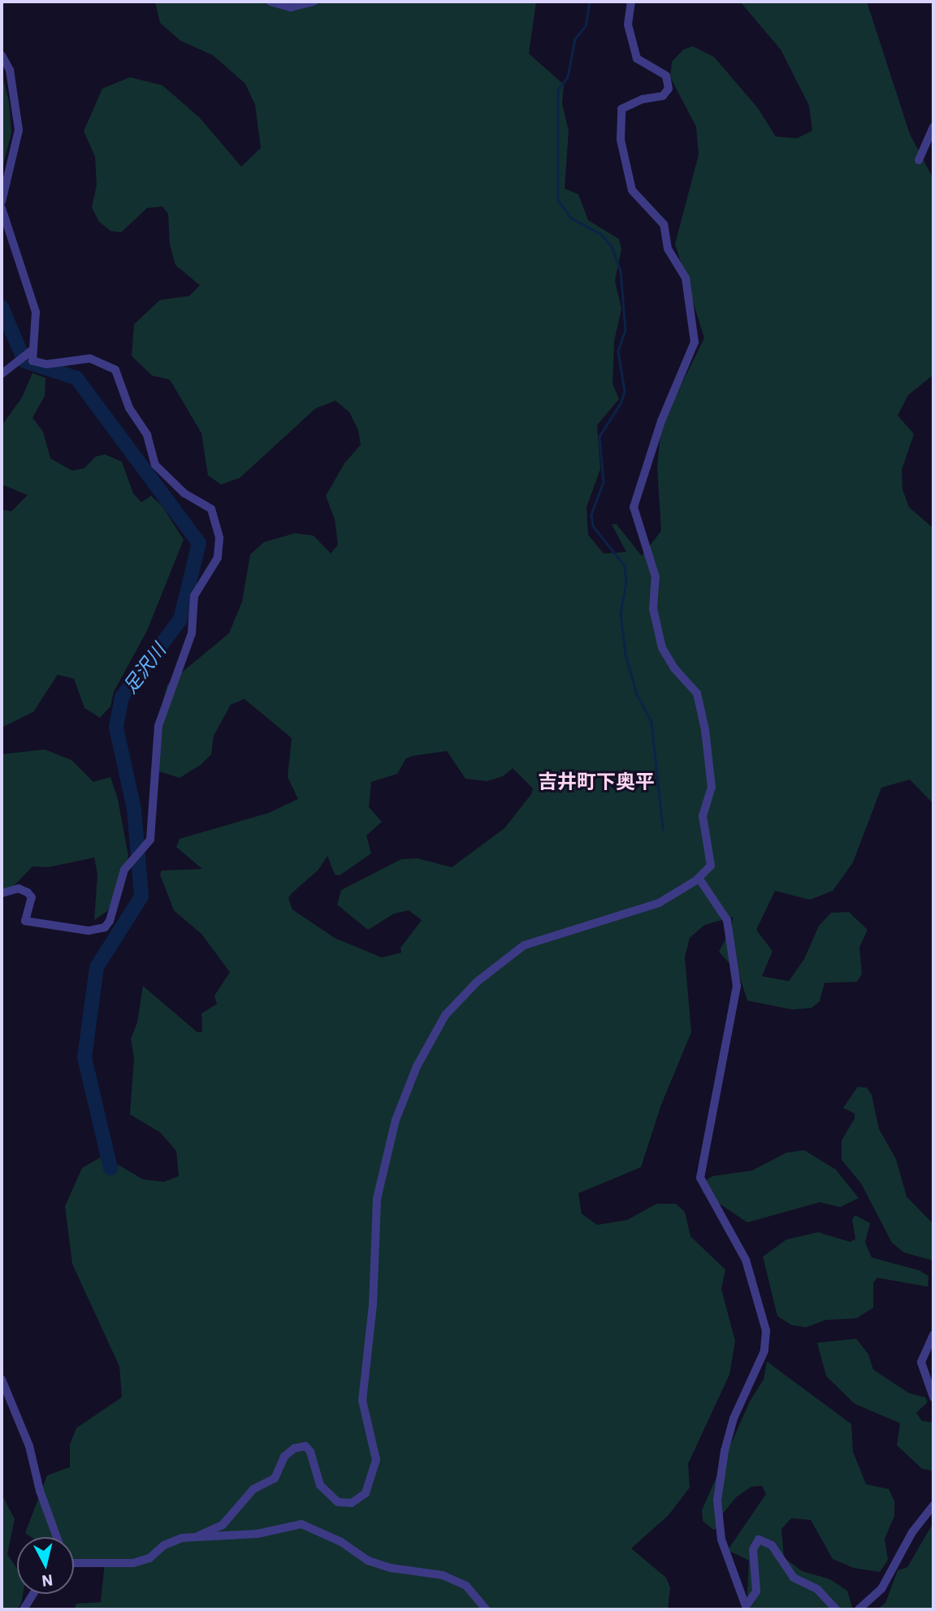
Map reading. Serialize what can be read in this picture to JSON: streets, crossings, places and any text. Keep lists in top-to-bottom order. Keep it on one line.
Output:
{"districts":["吉井町下奥平"],"water":["足沢川"],"north":"bottom"}
